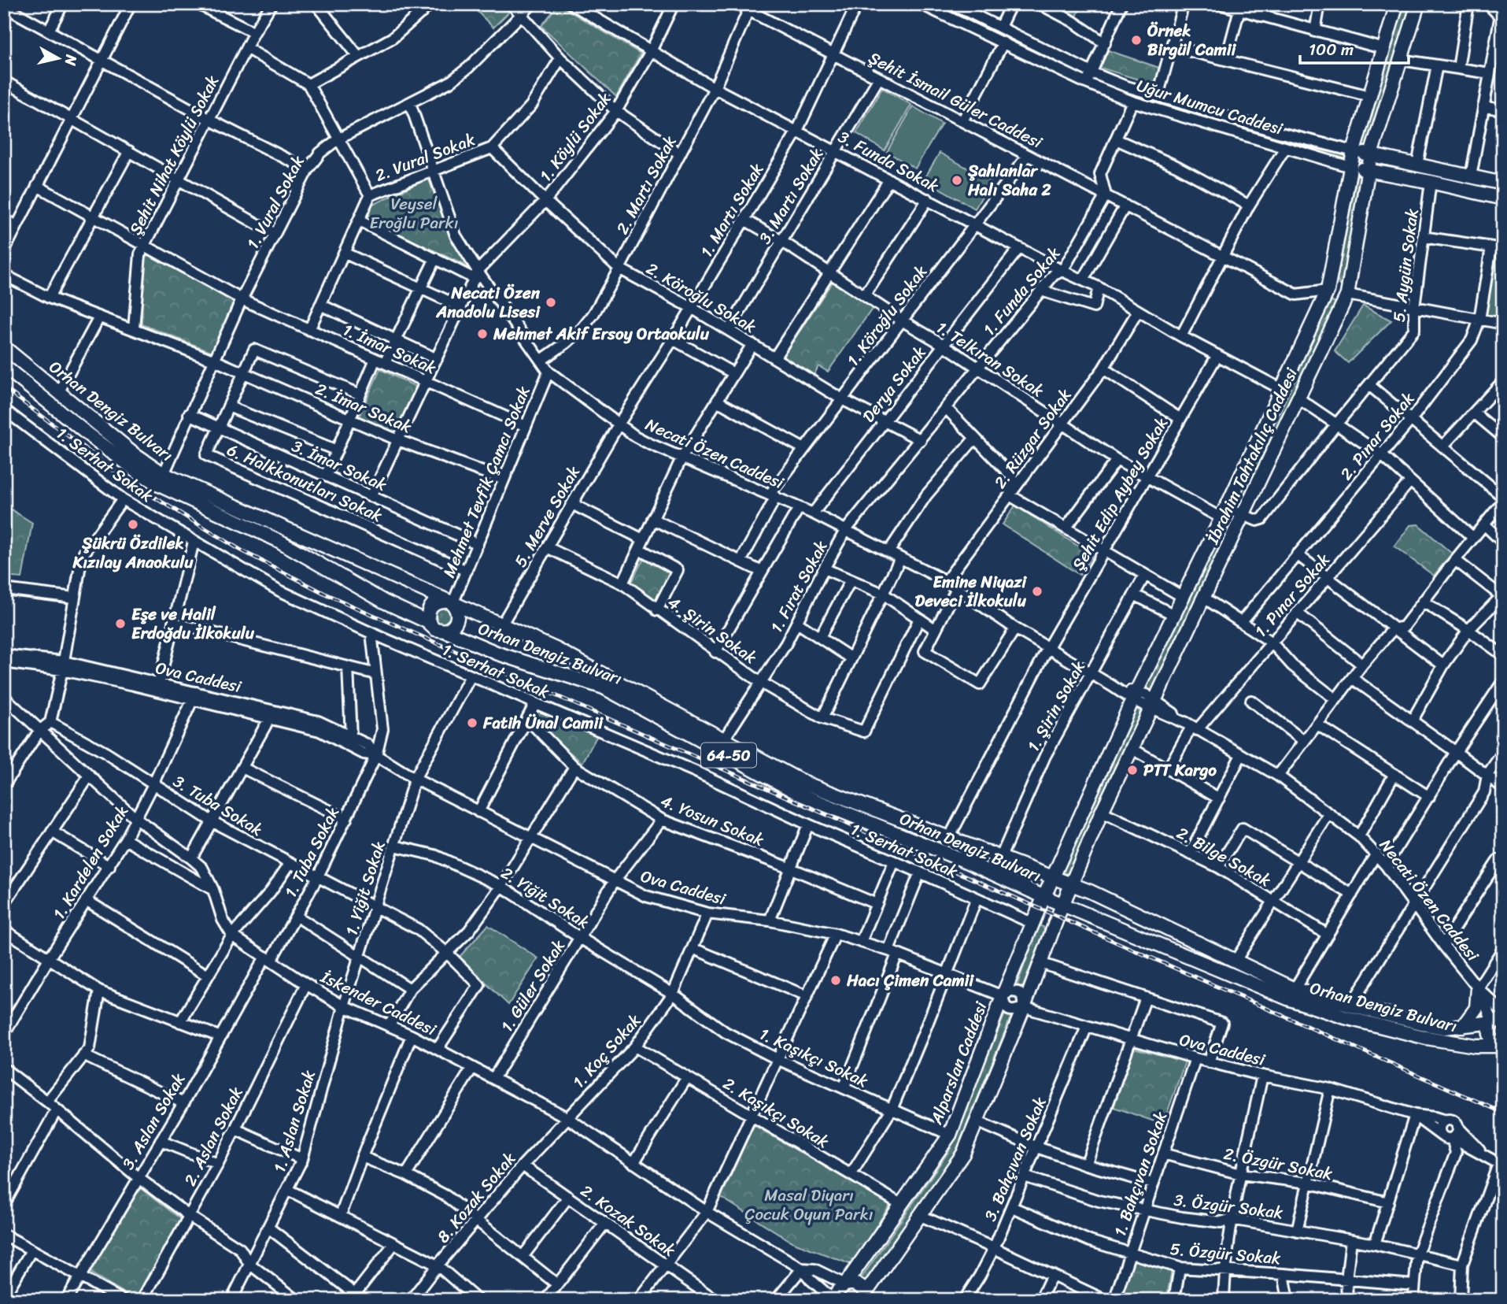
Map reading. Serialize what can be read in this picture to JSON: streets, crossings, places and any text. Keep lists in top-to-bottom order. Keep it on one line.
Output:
{"streets":{"main road":["Uğur Mumcu Caddesi","Orhan Dengiz Bulvarı","İbrahim Tahtakılıç Caddesi","64-50","Alparslan Caddesi"],"street":["Şehit İsmail Güler Caddesi","1. Köylü Sokak","Şehit Nihat Köylü Sokak","2. Vural Sokak","3. Funda Sokak","2. Martı Sokak","3. Martı Sokak","1. Vural Sokak","1. Martı Sokak","5. Aygün Sokak","1. Funda Sokak","2. Köroğlu Sokak","1. Köroğlu Sokak","1. İmar Sokak","1. Telkıran Sokak","Derya Sokak","2. İmar Sokak","2. Pınar Sokak","2. Rüzgar Sokak","Necati Özen Caddesi","1. Serhat Sokak","3. İmar Sokak","Mehmet Tevfik Çamcı Sokak","6. Halkkonutları Sokak","Şehit Edip Aybey Sokak","5. Merve Sokak","1. Fırat Sokak","1. Pınar Sokak","4. Şirin Sokak","Ova Caddesi","1. Şirin Sokak","3. Tuba Sokak","4. Yosun Sokak","1. Tuba Sokak","2. Bilge Sokak","1. Kardelen Sokak","1. Yiğit Sokak","2. Yiğit Sokak","1. Güler Sokak","İskender Caddesi","1. Koç Sokak","1. Kaşıkçı Sokak","2. Kaşıkçı Sokak","3. Aslan Sokak","1. Aslan Sokak","2. Aslan Sokak","3. Bahçıvan Sokak","2. Özgür Sokak","1. Bahçıvan Sokak","8. Kozak Sokak","3. Özgür Sokak","2. Kozak Sokak","5. Özgür Sokak"]},"crossings":[["Şehit İsmail Güler Caddesi","2. Martı Sokak"],["Şehit İsmail Güler Caddesi","3. Martı Sokak"],["Şehit İsmail Güler Caddesi","1. Martı Sokak"],["Şehit İsmail Güler Caddesi","1. Funda Sokak"],["Şehit İsmail Güler Caddesi","1. Köroğlu Sokak"],["Şehit İsmail Güler Caddesi","İbrahim Tahtakılıç Caddesi"],["Uğur Mumcu Caddesi","5. Aygün Sokak"],["Uğur Mumcu Caddesi","İbrahim Tahtakılıç Caddesi"],["1. Köylü Sokak","3. Funda Sokak"],["1. Köylü Sokak","2. Köroğlu Sokak"],["1. Köylü Sokak","1. İmar Sokak"],["1. Köylü Sokak","2. İmar Sokak"],["1. Köylü Sokak","Necati Özen Caddesi"],["1. Köylü Sokak","3. İmar Sokak"],["Şehit Nihat Köylü Sokak","1. İmar Sokak"],["Şehit Nihat Köylü Sokak","2. İmar Sokak"],["2. Vural Sokak","2. Köroğlu Sokak"],["2. Vural Sokak","1. İmar Sokak"],["2. Vural Sokak","Necati Özen Caddesi"],["3. Funda Sokak","2. Martı Sokak"],["3. Funda Sokak","3. Martı Sokak"],["3. Funda Sokak","1. Martı Sokak"],["3. Funda Sokak","1. Funda Sokak"],["3. Funda Sokak","1. Köroğlu Sokak"],["3. Funda Sokak","Derya Sokak"],["3. Funda Sokak","2. Rüzgar Sokak"],["3. Funda Sokak","İbrahim Tahtakılıç Caddesi"],["3. Funda Sokak","Şehit Edip Aybey Sokak"],["2. Martı Sokak","2. Köroğlu Sokak"],["2. Martı Sokak","Necati Özen Caddesi"],["3. Martı Sokak","2. Köroğlu Sokak"],["3. Martı Sokak","1. Telkıran Sokak"],["1. Vural Sokak","1. İmar Sokak"],["1. Vural Sokak","2. İmar Sokak"],["1. Vural Sokak","Orhan Dengiz Bulvarı"],["1. Vural Sokak","Necati Özen Caddesi"],["1. Vural Sokak","3. İmar Sokak"],["1. Martı Sokak","2. Köroğlu Sokak"],["1. Martı Sokak","1. Telkıran Sokak"],["1. Martı Sokak","Necati Özen Caddesi"],["1. Martı Sokak","5. Merve Sokak"],["5. Aygün Sokak","1. Telkıran Sokak"],["5. Aygün Sokak","İbrahim Tahtakılıç Caddesi"],["1. Funda Sokak","2. Köroğlu Sokak"],["1. Funda Sokak","1. Telkıran Sokak"],["1. Funda Sokak","Necati Özen Caddesi"],["1. Funda Sokak","1. Fırat Sokak"],["2. Köroğlu Sokak","1. Köroğlu Sokak"],["2. Köroğlu Sokak","Derya Sokak"],["1. Köroğlu Sokak","1. Telkıran Sokak"],["1. Köroğlu Sokak","Necati Özen Caddesi"],["1. İmar Sokak","Mehmet Tevfik Çamcı Sokak"],["1. Telkıran Sokak","Derya Sokak"],["1. Telkıran Sokak","2. Rüzgar Sokak"],["1. Telkıran Sokak","İbrahim Tahtakılıç Caddesi"],["1. Telkıran Sokak","Şehit Edip Aybey Sokak"],["Derya Sokak","Necati Özen Caddesi"],["2. İmar Sokak","Mehmet Tevfik Çamcı Sokak"],["2. İmar Sokak","6. Halkkonutları Sokak"],["Orhan Dengiz Bulvarı","İbrahim Tahtakılıç Caddesi"],["Orhan Dengiz Bulvarı","Mehmet Tevfik Çamcı Sokak"],["Orhan Dengiz Bulvarı","Şehit Edip Aybey Sokak"],["Orhan Dengiz Bulvarı","5. Merve Sokak"],["Orhan Dengiz Bulvarı","1. Fırat Sokak"],["Orhan Dengiz Bulvarı","1. Şirin Sokak"],["Orhan Dengiz Bulvarı","Alparslan Caddesi"],["2. Rüzgar Sokak","Necati Özen Caddesi"],["Necati Özen Caddesi","İbrahim Tahtakılıç Caddesi"],["Necati Özen Caddesi","Mehmet Tevfik Çamcı Sokak"],["Necati Özen Caddesi","Şehit Edip Aybey Sokak"],["Necati Özen Caddesi","5. Merve Sokak"],["Necati Özen Caddesi","1. Fırat Sokak"],["Necati Özen Caddesi","1. Pınar Sokak"],["Necati Özen Caddesi","1. Şirin Sokak"],["İbrahim Tahtakılıç Caddesi","2. Bilge Sokak"],["İbrahim Tahtakılıç Caddesi","Alparslan Caddesi"],["1. Serhat Sokak","1. Tuba Sokak"],["1. Serhat Sokak","1. Yiğit Sokak"],["1. Serhat Sokak","Alparslan Caddesi"],["3. İmar Sokak","Mehmet Tevfik Çamcı Sokak"],["3. İmar Sokak","6. Halkkonutları Sokak"],["Mehmet Tevfik Çamcı Sokak","6. Halkkonutları Sokak"],["5. Merve Sokak","4. Şirin Sokak"],["1. Fırat Sokak","4. Şirin Sokak"],["Ova Caddesi","1. Tuba Sokak"],["Ova Caddesi","1. Kardelen Sokak"],["Ova Caddesi","1. Yiğit Sokak"],["Ova Caddesi","1. Güler Sokak"],["Ova Caddesi","1. Koç Sokak"],["Ova Caddesi","Alparslan Caddesi"],["Ova Caddesi","3. Bahçıvan Sokak"],["Ova Caddesi","1. Bahçıvan Sokak"],["3. Tuba Sokak","1. Tuba Sokak"],["3. Tuba Sokak","1. Kardelen Sokak"],["3. Tuba Sokak","1. Yiğit Sokak"],["3. Tuba Sokak","İskender Caddesi"],["4. Yosun Sokak","1. Güler Sokak"],["1. Tuba Sokak","İskender Caddesi"],["1. Tuba Sokak","3. Aslan Sokak"],["1. Yiğit Sokak","2. Yiğit Sokak"],["1. Yiğit Sokak","İskender Caddesi"],["1. Yiğit Sokak","1. Aslan Sokak"],["2. Yiğit Sokak","1. Güler Sokak"],["2. Yiğit Sokak","1. Koç Sokak"],["2. Yiğit Sokak","1. Kaşıkçı Sokak"],["1. Güler Sokak","İskender Caddesi"],["İskender Caddesi","1. Koç Sokak"],["İskender Caddesi","3. Aslan Sokak"],["İskender Caddesi","1. Aslan Sokak"],["İskender Caddesi","2. Aslan Sokak"],["İskender Caddesi","8. Kozak Sokak"],["1. Koç Sokak","1. Kaşıkçı Sokak"],["1. Koç Sokak","2. Kaşıkçı Sokak"],["1. Koç Sokak","8. Kozak Sokak"],["1. Kaşıkçı Sokak","Alparslan Caddesi"],["Alparslan Caddesi","2. Kaşıkçı Sokak"],["3. Bahçıvan Sokak","3. Özgür Sokak"],["3. Bahçıvan Sokak","5. Özgür Sokak"],["2. Özgür Sokak","1. Bahçıvan Sokak"],["1. Bahçıvan Sokak","3. Özgür Sokak"],["1. Bahçıvan Sokak","5. Özgür Sokak"],["8. Kozak Sokak","2. Kozak Sokak"]],"parks":["Veysel Eroğlu Parkı","Masal Diyarı Çocuk Oyun Parkı"],"places":["Örnek Birgül Camii","Şahlanlar Halı Saha 2","Necati Özen Anadolu Lisesi","Mehmet Akif Ersoy Ortaokulu","Şükrü Özdilek Kızılay Anaokulu","Emine Niyazi Deveci İlkokulu","Eşe ve Halil Erdoğdu İlkokulu","Fatih Ünal Camii","PTT Kargo","Hacı Çimen Camii"],"scale_bar":"100 m","north":"right"}
